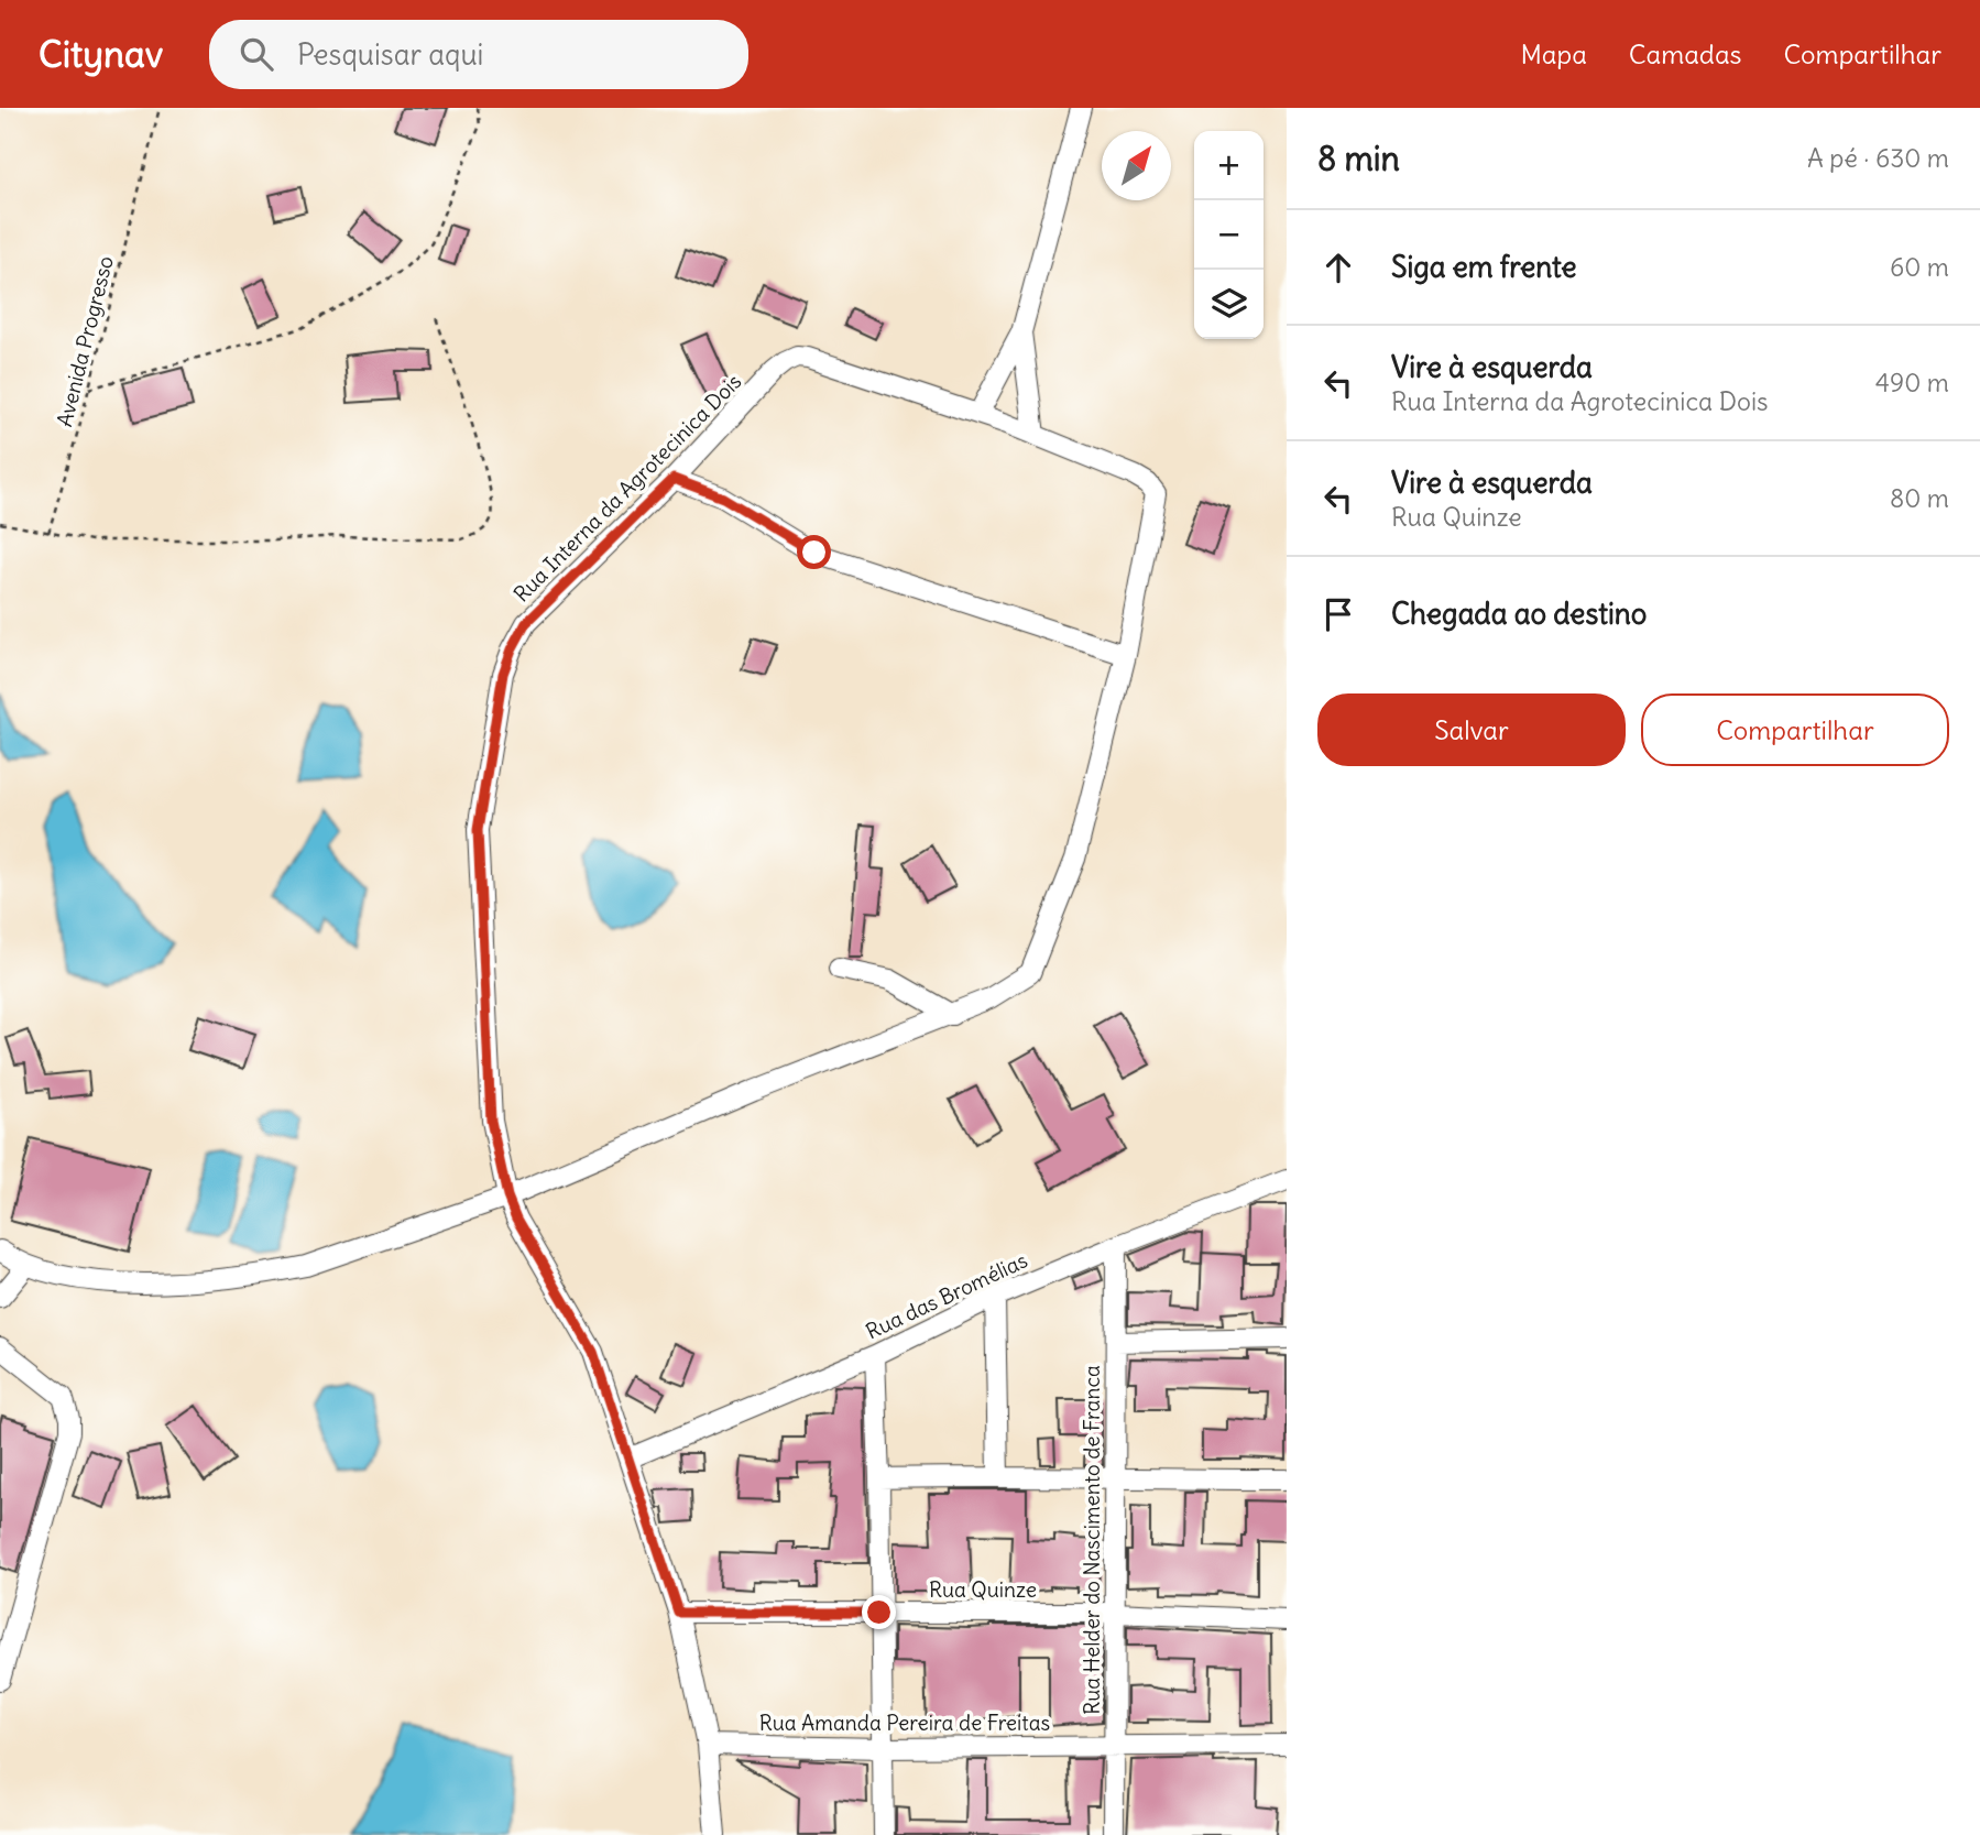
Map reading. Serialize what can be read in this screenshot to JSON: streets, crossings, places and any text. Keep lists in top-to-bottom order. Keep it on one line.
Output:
{"streets":{"street":["Rua Interna da Agrotecinica Dois","Rua das Bromélias","Rua Helder do Nascimento de Franca","Rua Quinze","Rua Amanda Pereira de Freitas"],"path":["Avenida Progresso"]},"crossings":[["Rua Interna da Agrotecinica Dois","Rua das Bromélias"],["Rua Interna da Agrotecinica Dois","Rua Quinze"],["Rua Interna da Agrotecinica Dois","Rua Amanda Pereira de Freitas"],["Rua das Bromélias","Rua Helder do Nascimento de Franca"],["Rua Helder do Nascimento de Franca","Rua Quinze"],["Rua Helder do Nascimento de Franca","Rua Amanda Pereira de Freitas"]],"north":"top right","page":{"header":"Citynav","search":"Pesquisar aqui","nav":["Mapa","Camadas","Compartilhar"],"heading":["8 min","A pé · 630 m"],"map_buttons":["+","−"],"list":[["Siga em frente","60 m"],["Vire à esquerda","Rua Interna da Agrotecinica Dois","490 m"],["Vire à esquerda","Rua Quinze","80 m"],"Chegada ao destino"],"buttons":["Salvar","Compartilhar"]}}
